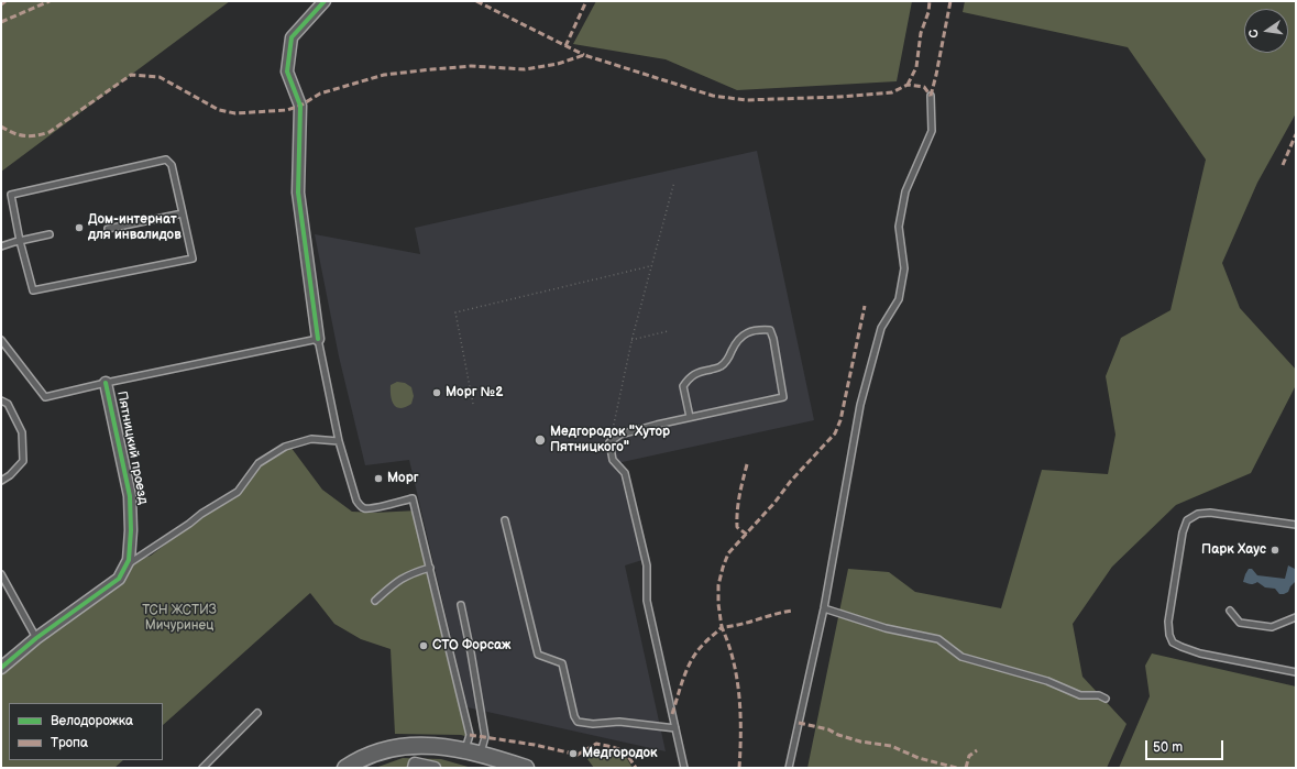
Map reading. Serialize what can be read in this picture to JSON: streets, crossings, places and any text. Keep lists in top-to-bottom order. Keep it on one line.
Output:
{"streets":{"street":["Пятницкий проезд"]},"parks":["ТСН ЖСТИЗ Мичуринец"],"places":["Дом-интернат для инвалидов","Морг №2","Медгородок \"Хутор Пятницкого\"","Морг","Парк Хаус","СТО Форсаж","Медгородок"],"legend":["Велодорожка","Тропа"],"scale_bar":"50 m","north":"left"}
